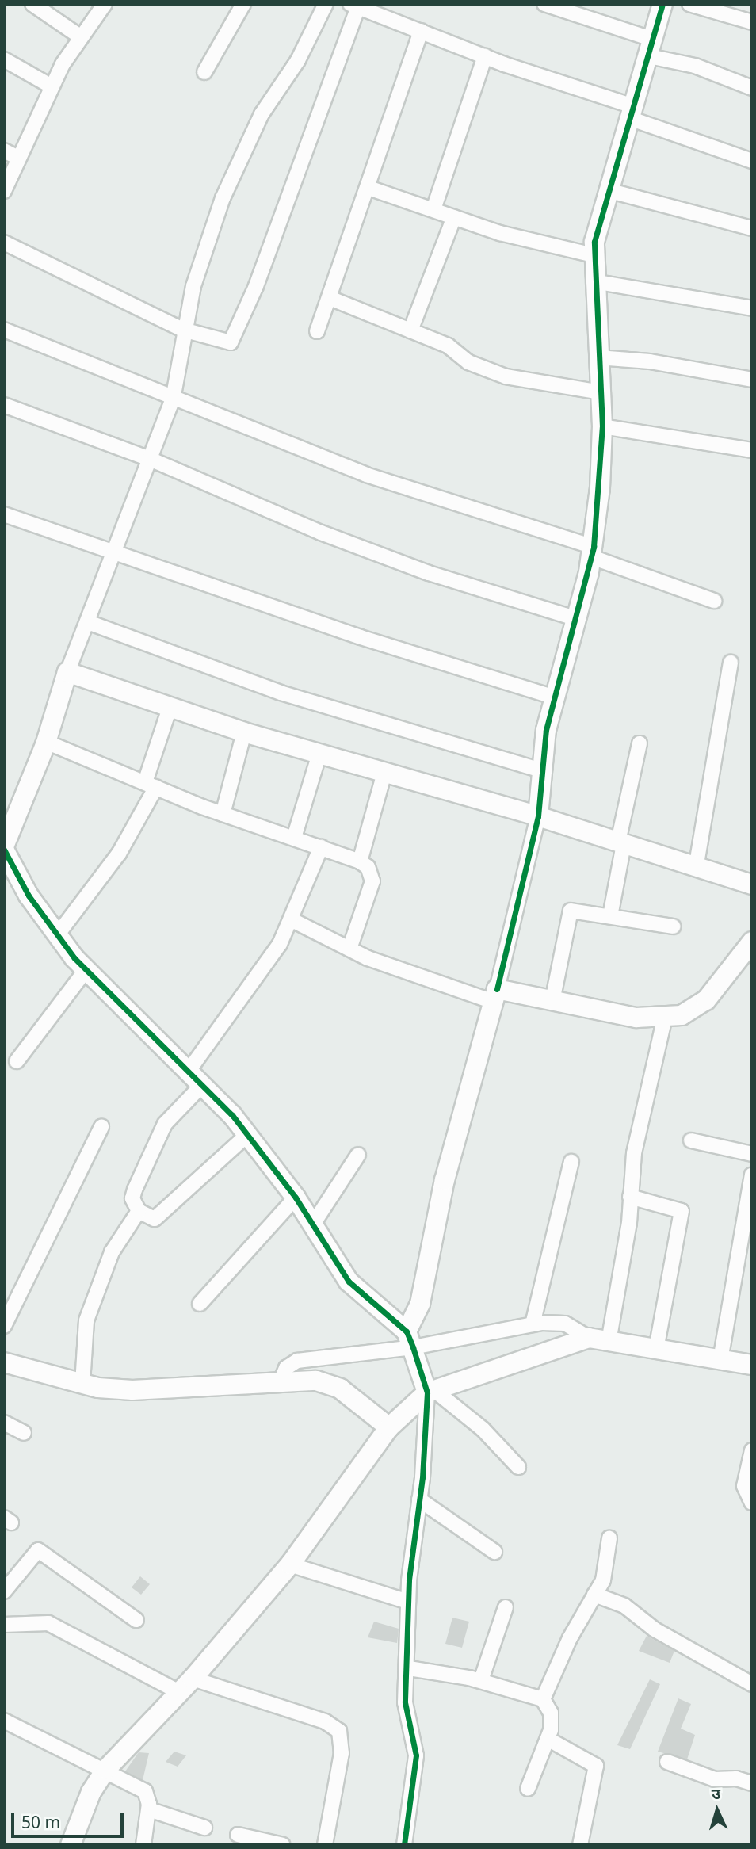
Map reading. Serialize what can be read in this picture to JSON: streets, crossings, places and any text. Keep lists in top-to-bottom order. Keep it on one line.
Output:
{"scale_bar":"50 m","north":"top"}
